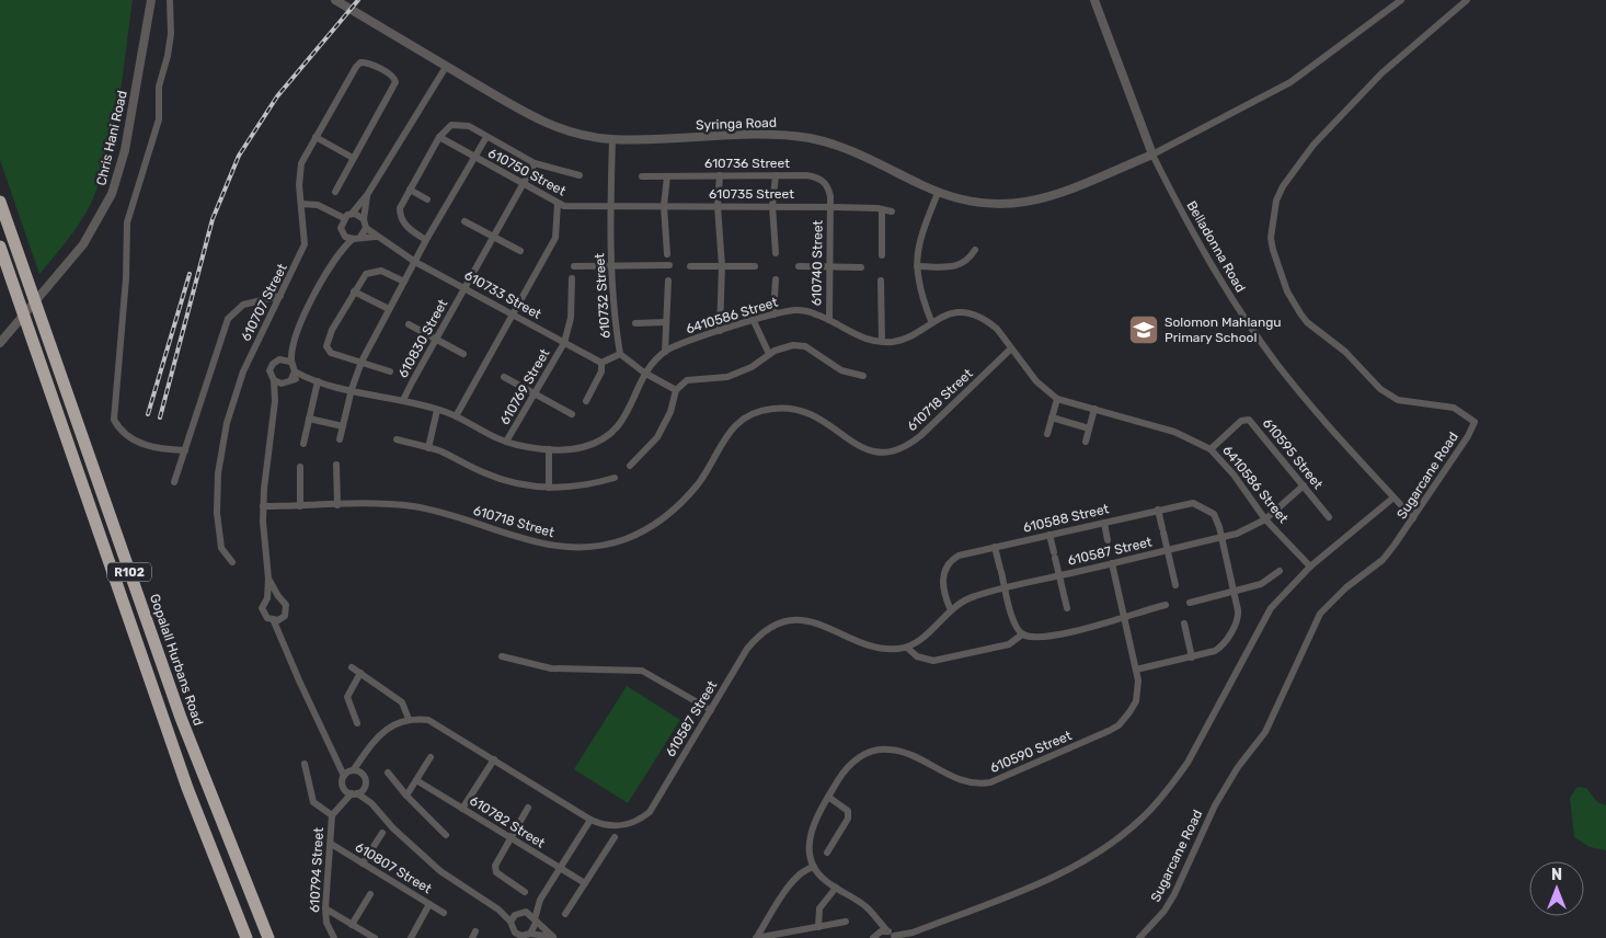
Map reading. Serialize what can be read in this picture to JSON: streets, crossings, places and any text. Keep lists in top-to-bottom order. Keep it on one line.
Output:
{"streets":{"highway":["R102","Gopalall Hurbans Road"],"street":["Syringa Road","Chris Hani Road","610736 Street","610750 Street","610735 Street","Belladonna Road","610740 Street","610733 Street","610732 Street","610707 Street","6410586 Street","610830 Street","610769 Street","610718 Street","610595 Street","Sugarcane Road","610588 Street","610587 Street","610590 Street","610782 Street","610807 Street","610794 Street"]},"crossings":[["Syringa Road","Belladonna Road"],["Syringa Road","610732 Street"],["610736 Street","610735 Street"],["610736 Street","610740 Street"],["610750 Street","610735 Street"],["610750 Street","610732 Street"],["610750 Street","610830 Street"],["610735 Street","610740 Street"],["610735 Street","610732 Street"],["Belladonna Road","Sugarcane Road"],["610740 Street","6410586 Street"],["610733 Street","610830 Street"],["610733 Street","610769 Street"],["610732 Street","6410586 Street"],["6410586 Street","610830 Street"],["6410586 Street","610769 Street"],["6410586 Street","610718 Street"],["6410586 Street","610595 Street"],["6410586 Street","610587 Street"],["610595 Street","610587 Street"],["610588 Street","610587 Street"],["610588 Street","610590 Street"],["610587 Street","610590 Street"],["610807 Street","610794 Street"]],"places":{"school or university":["Solomon Mahlangu Primary School"]},"north":"top"}
